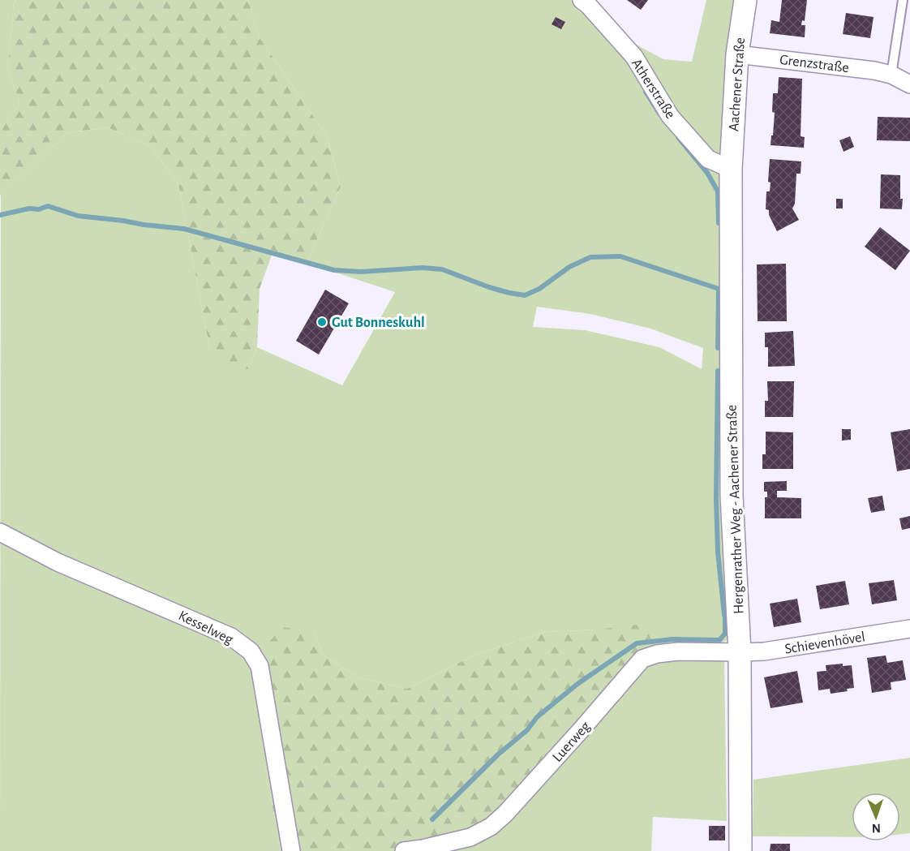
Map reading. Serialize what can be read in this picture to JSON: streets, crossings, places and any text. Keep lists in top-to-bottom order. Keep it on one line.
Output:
{"streets":{"street":["Grenzstraße","Aachener Straße","Atherstraße","Hergenrather Weg - Aachener Straße","Kesselweg","Schievenhövel","Luerweg"]},"crossings":[["Grenzstraße","Aachener Straße"],["Aachener Straße","Atherstraße"],["Aachener Straße","Hergenrather Weg - Aachener Straße"],["Atherstraße","Hergenrather Weg - Aachener Straße"],["Hergenrather Weg - Aachener Straße","Schievenhövel"],["Hergenrather Weg - Aachener Straße","Luerweg"],["Schievenhövel","Luerweg"]],"places":["Gut Bonneskuhl"],"north":"bottom"}
